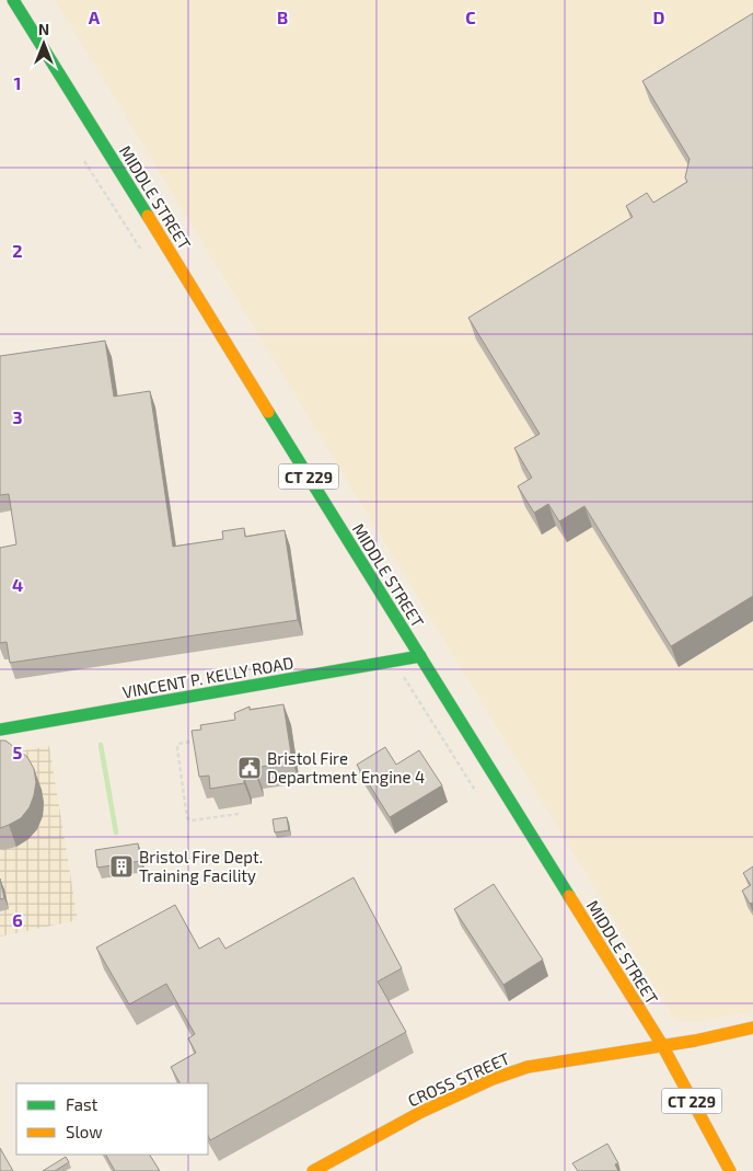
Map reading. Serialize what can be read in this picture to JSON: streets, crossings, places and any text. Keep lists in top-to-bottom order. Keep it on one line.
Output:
{"streets":{"main road":["MIDDLE STREET","CT 229","VINCENT P. KELLY ROAD","CROSS STREET"]},"crossings":[["MIDDLE STREET","VINCENT P. KELLY ROAD"],["MIDDLE STREET","CROSS STREET"]],"places":{"public building":["Bristol Fire Department Engine 4"],"building":["Bristol Fire Dept. Training Facility"]},"legend":["Fast","Slow"],"north":"top","grid":{"columns":["A","B","C","D"],"rows":["1","2","3","4","5","6"]}}
